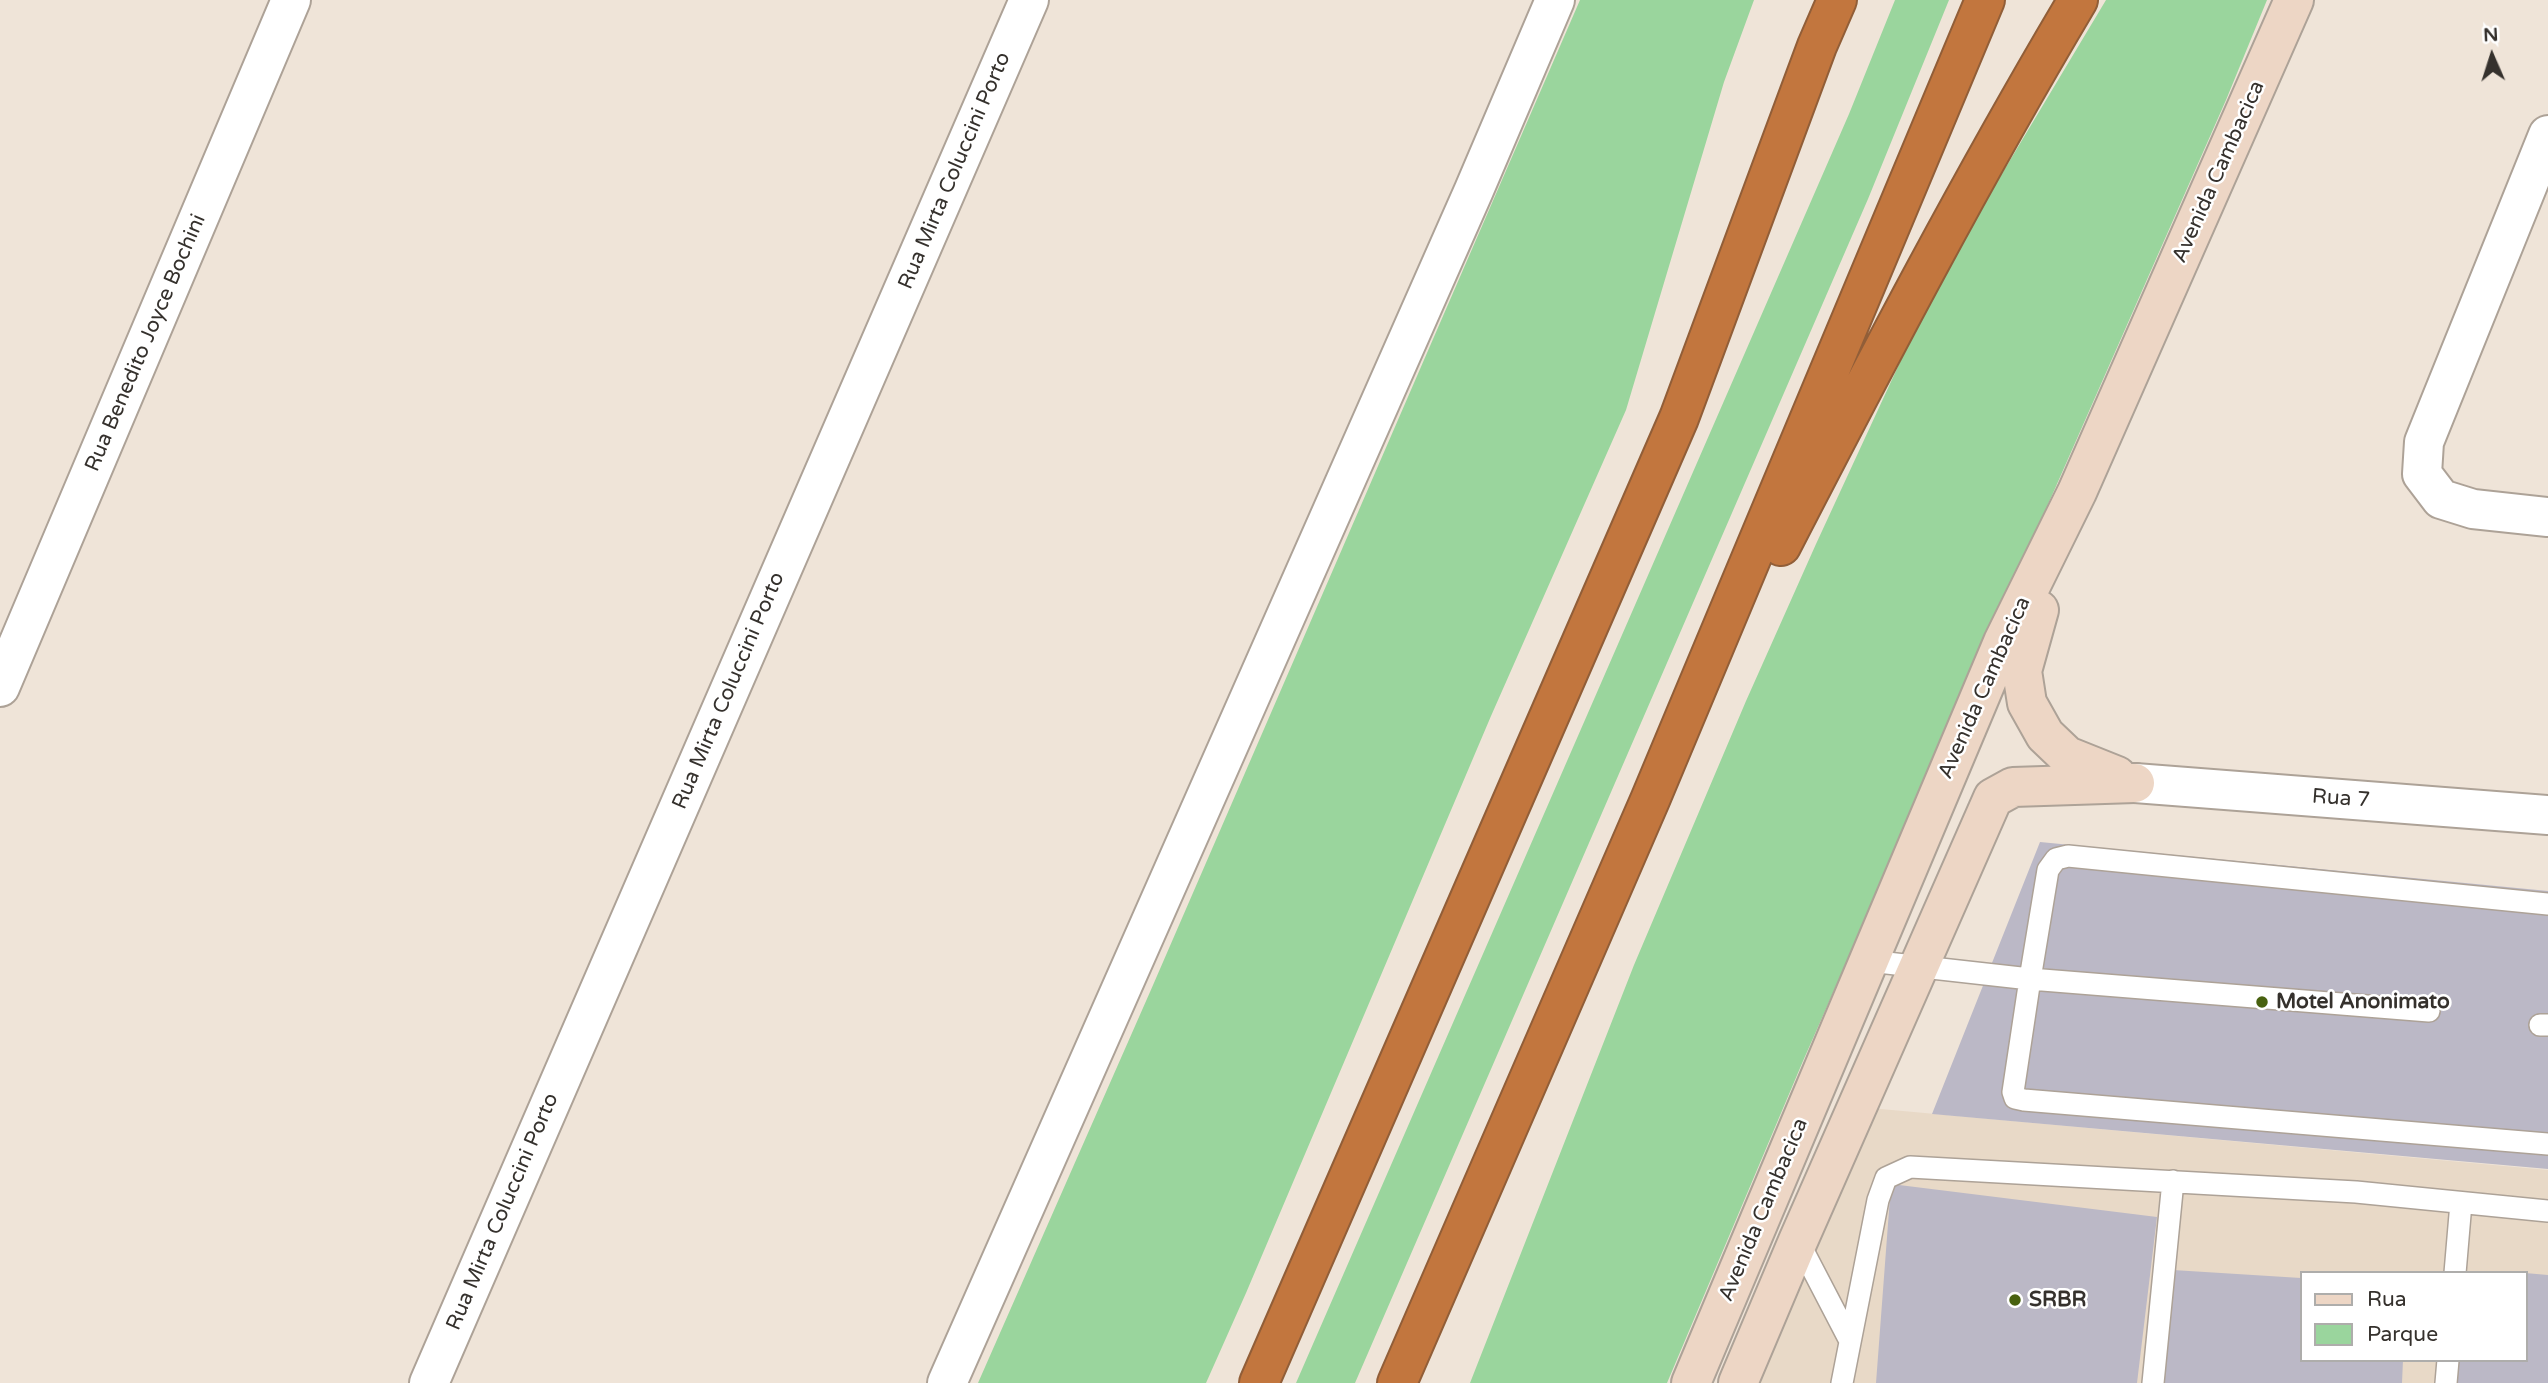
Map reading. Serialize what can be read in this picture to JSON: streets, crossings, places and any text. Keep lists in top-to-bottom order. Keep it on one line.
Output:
{"streets":{"street":["Rua Mirta Coluccini Porto","Avenida Cambacica","Rua Benedito Joyce Bochini","Rua 7"]},"crossings":[["Avenida Cambacica","Rua 7"]],"places":["Motel Anonimato","SRBR"],"legend":["Rua","Parque"],"north":"top"}
